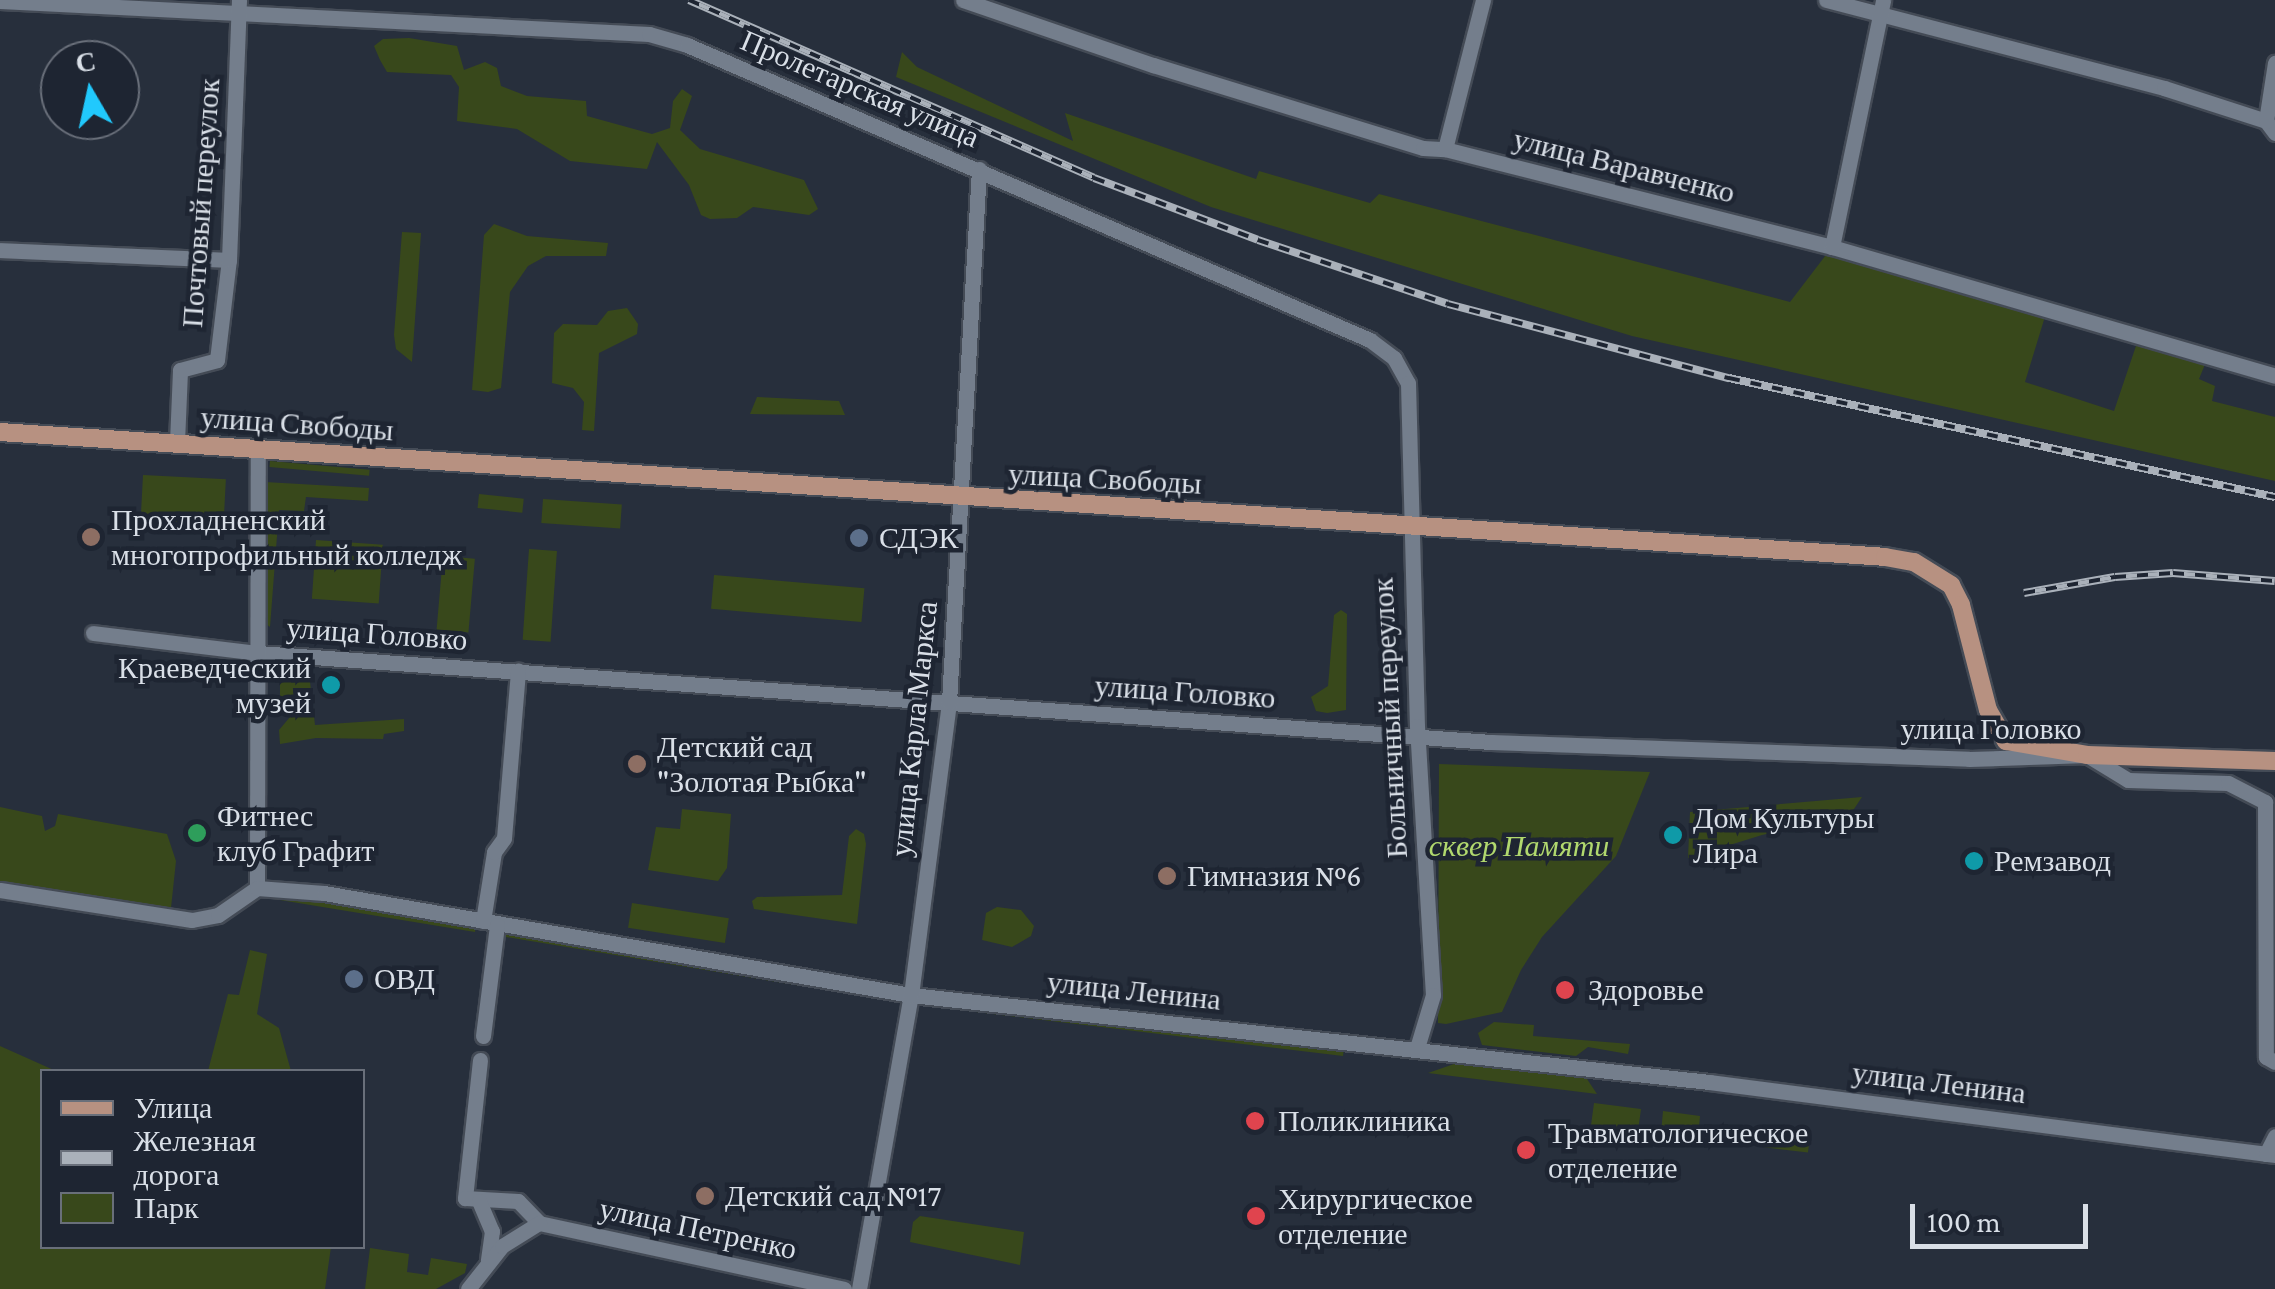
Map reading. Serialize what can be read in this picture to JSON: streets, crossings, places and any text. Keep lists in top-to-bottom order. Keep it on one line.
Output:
{"streets":{"main road":["улица Свободы","улица Головко"],"street":["Пролетарская улица","улица Варавченко","Почтовый переулок","Больничный переулок","улица Карла Маркса","улица Ленина","улица Петренко"]},"crossings":[["Пролетарская улица","Почтовый переулок"],["Пролетарская улица","Больничный переулок"],["Пролетарская улица","улица Карла Маркса"],["Почтовый переулок","улица Свободы"],["улица Свободы","улица Головко"],["улица Свободы","Больничный переулок"],["улица Свободы","улица Карла Маркса"],["улица Головко","Больничный переулок"],["улица Головко","улица Карла Маркса"],["Больничный переулок","улица Ленина"],["улица Карла Маркса","улица Ленина"]],"parks":["сквер Памяти"],"places":["Прохладненский многопрофильный колледж","СДЭК","Краеведческий музей","Детский сад \"Золотая Рыбка\"","Фитнес клуб Графит","Дом Культуры Лира","Ремзавод","Гимназия №6","ОВД","Здоровье","Поликлиника","Травматологическое отделение","Детский сад №17","Хирургическое отделение"],"legend":["Улица","Железная дорога","Парк"],"scale_bar":"100 m","north":"top"}
